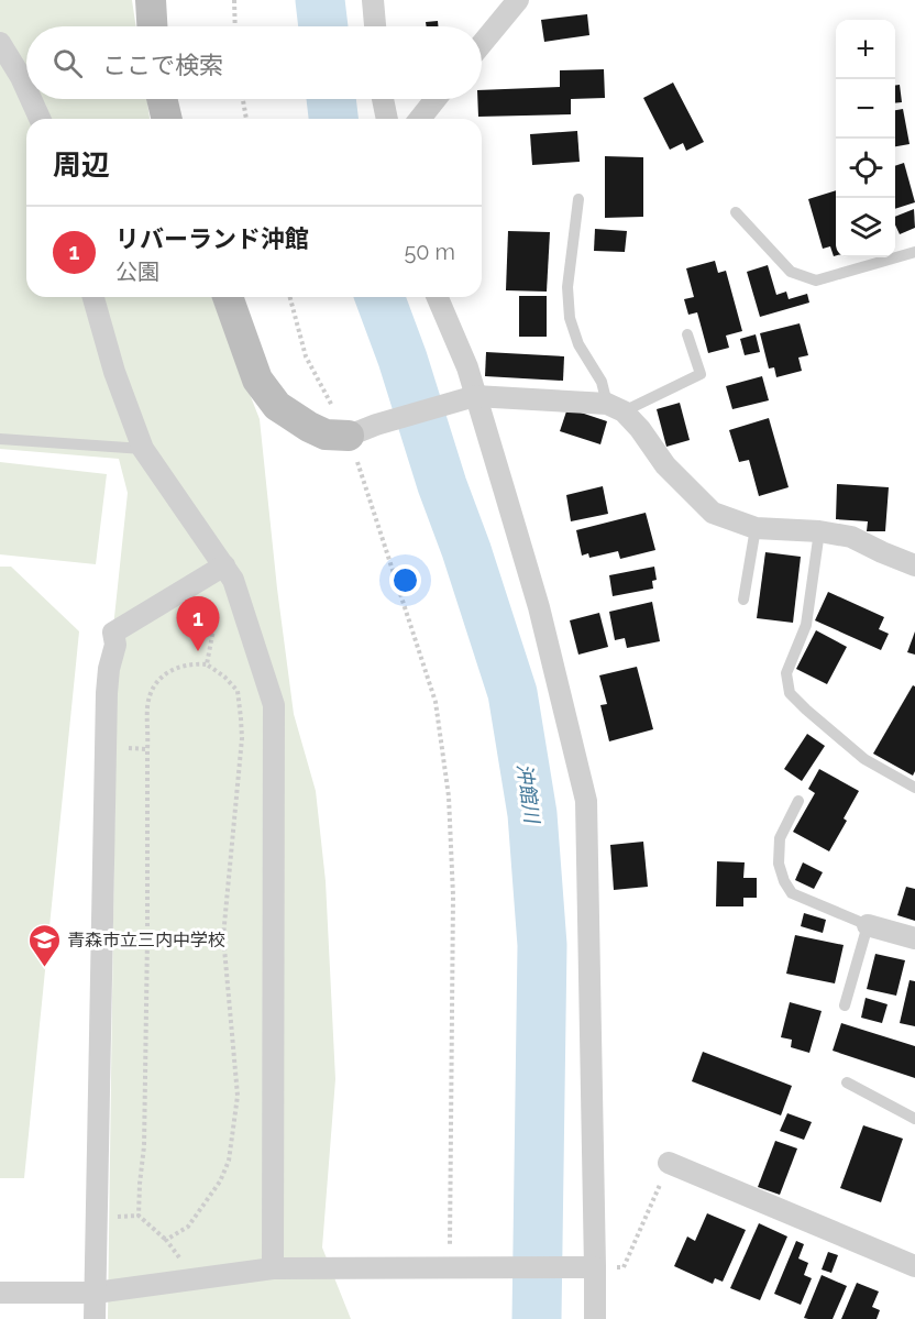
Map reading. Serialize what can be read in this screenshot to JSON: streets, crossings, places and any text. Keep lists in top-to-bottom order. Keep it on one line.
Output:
{"water":["沖館川"],"places":{"school or university":["青森市立三内中学校"]},"page":{"map_buttons":["+","−"],"search":"ここで検索","heading":"周辺","list":[{"mark":"1","name":"リバーランド沖館","note":"公園","value":"50 m"}],"pins":"1"}}
